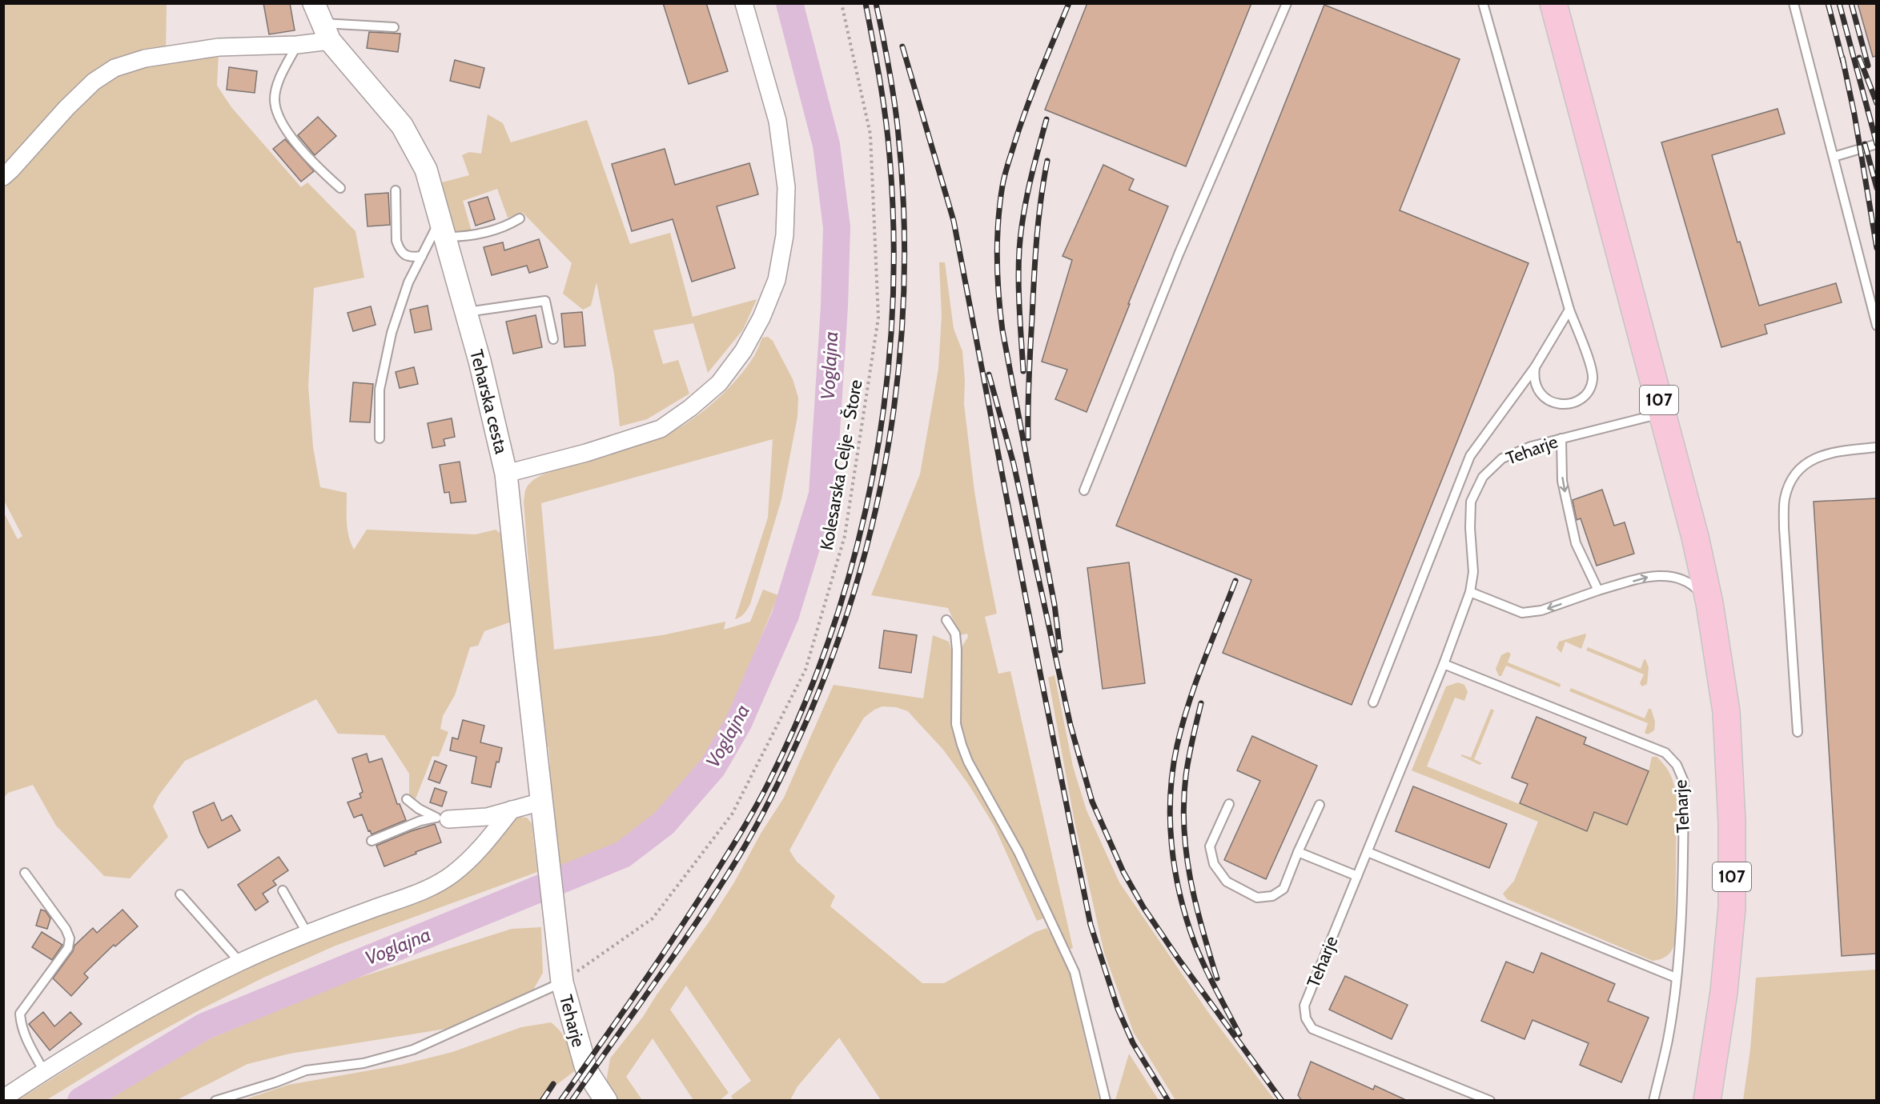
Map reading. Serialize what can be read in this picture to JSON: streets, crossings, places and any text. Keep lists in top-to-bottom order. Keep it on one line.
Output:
{"streets":{"main road":["107"],"street":["Teharska cesta","Teharje"],"path":["Kolesarska Celje - Štore"]},"crossings":[["107","Teharje"],["Teharska cesta","Teharje"],["Teharje","Kolesarska Celje - Štore"]],"water":["Voglajna"]}
